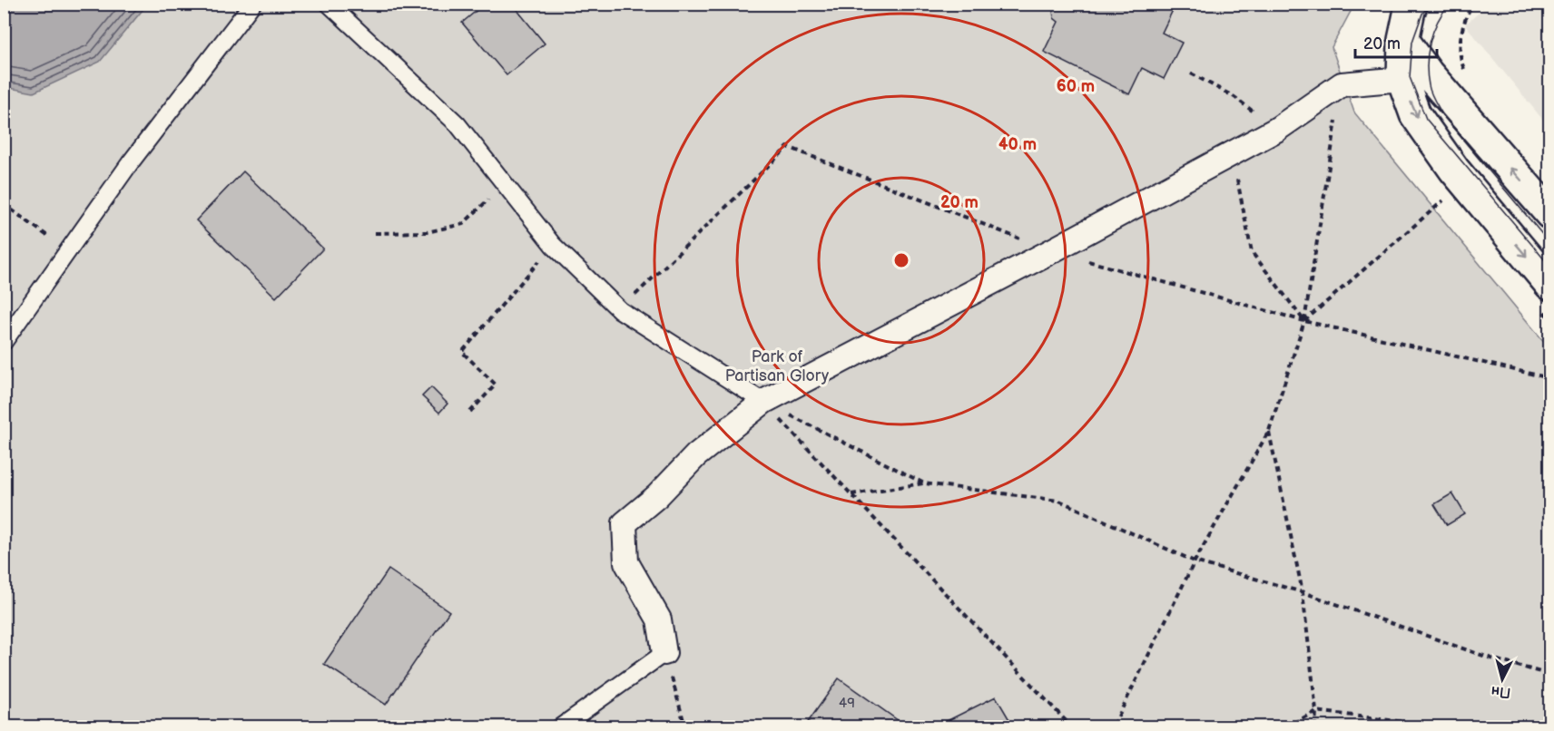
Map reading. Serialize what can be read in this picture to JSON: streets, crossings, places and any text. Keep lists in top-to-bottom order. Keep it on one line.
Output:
{"parks":["Park of Partisan Glory"],"house_numbers":["49"],"scale_bar":"20 m","north":"bottom","rings":["60 m","40 m","20 m"]}
